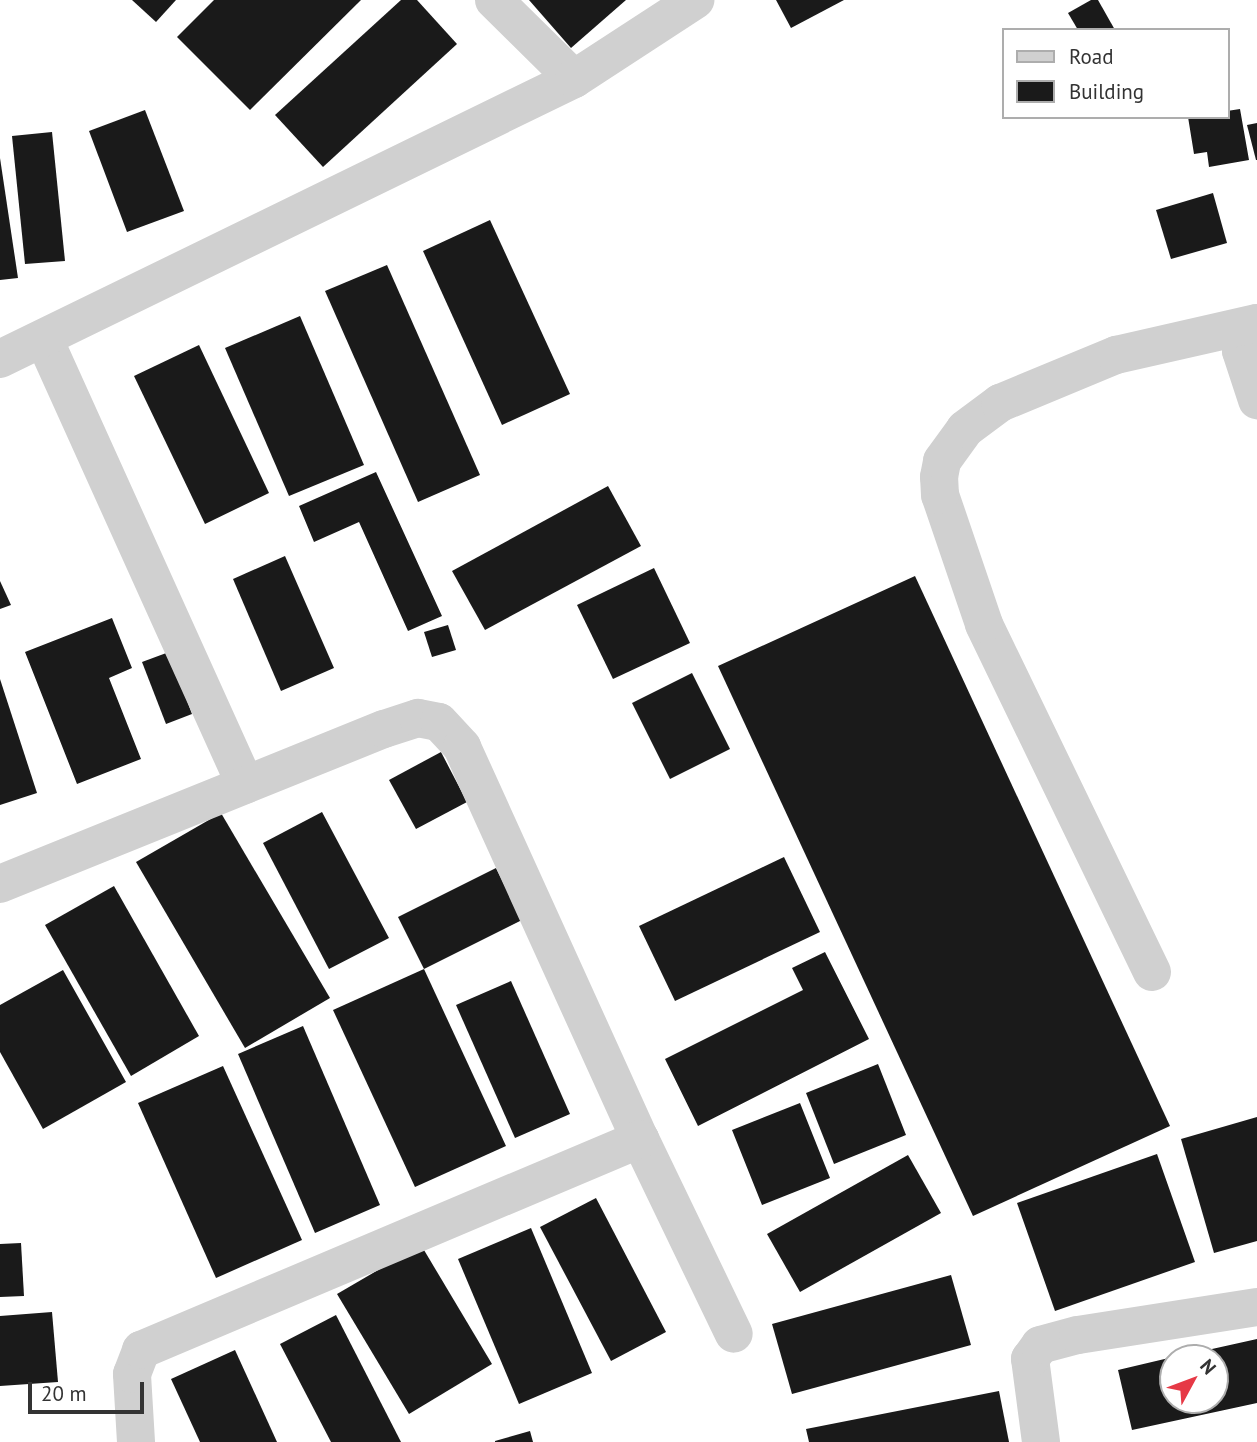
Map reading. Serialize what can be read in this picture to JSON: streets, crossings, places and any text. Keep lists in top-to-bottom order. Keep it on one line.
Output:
{"legend":["Road","Building"],"scale_bar":"20 m","north":"top right"}
